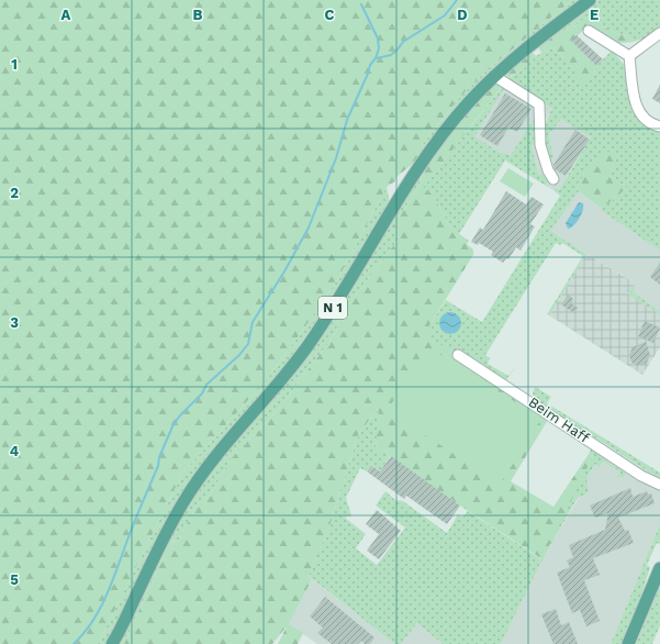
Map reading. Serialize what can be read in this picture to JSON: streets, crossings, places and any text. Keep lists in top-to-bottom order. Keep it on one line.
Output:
{"streets":{"main road":["N 1"],"street":["Beim Haff"]},"grid":{"columns":["A","B","C","D","E"],"rows":["1","2","3","4","5"]}}
